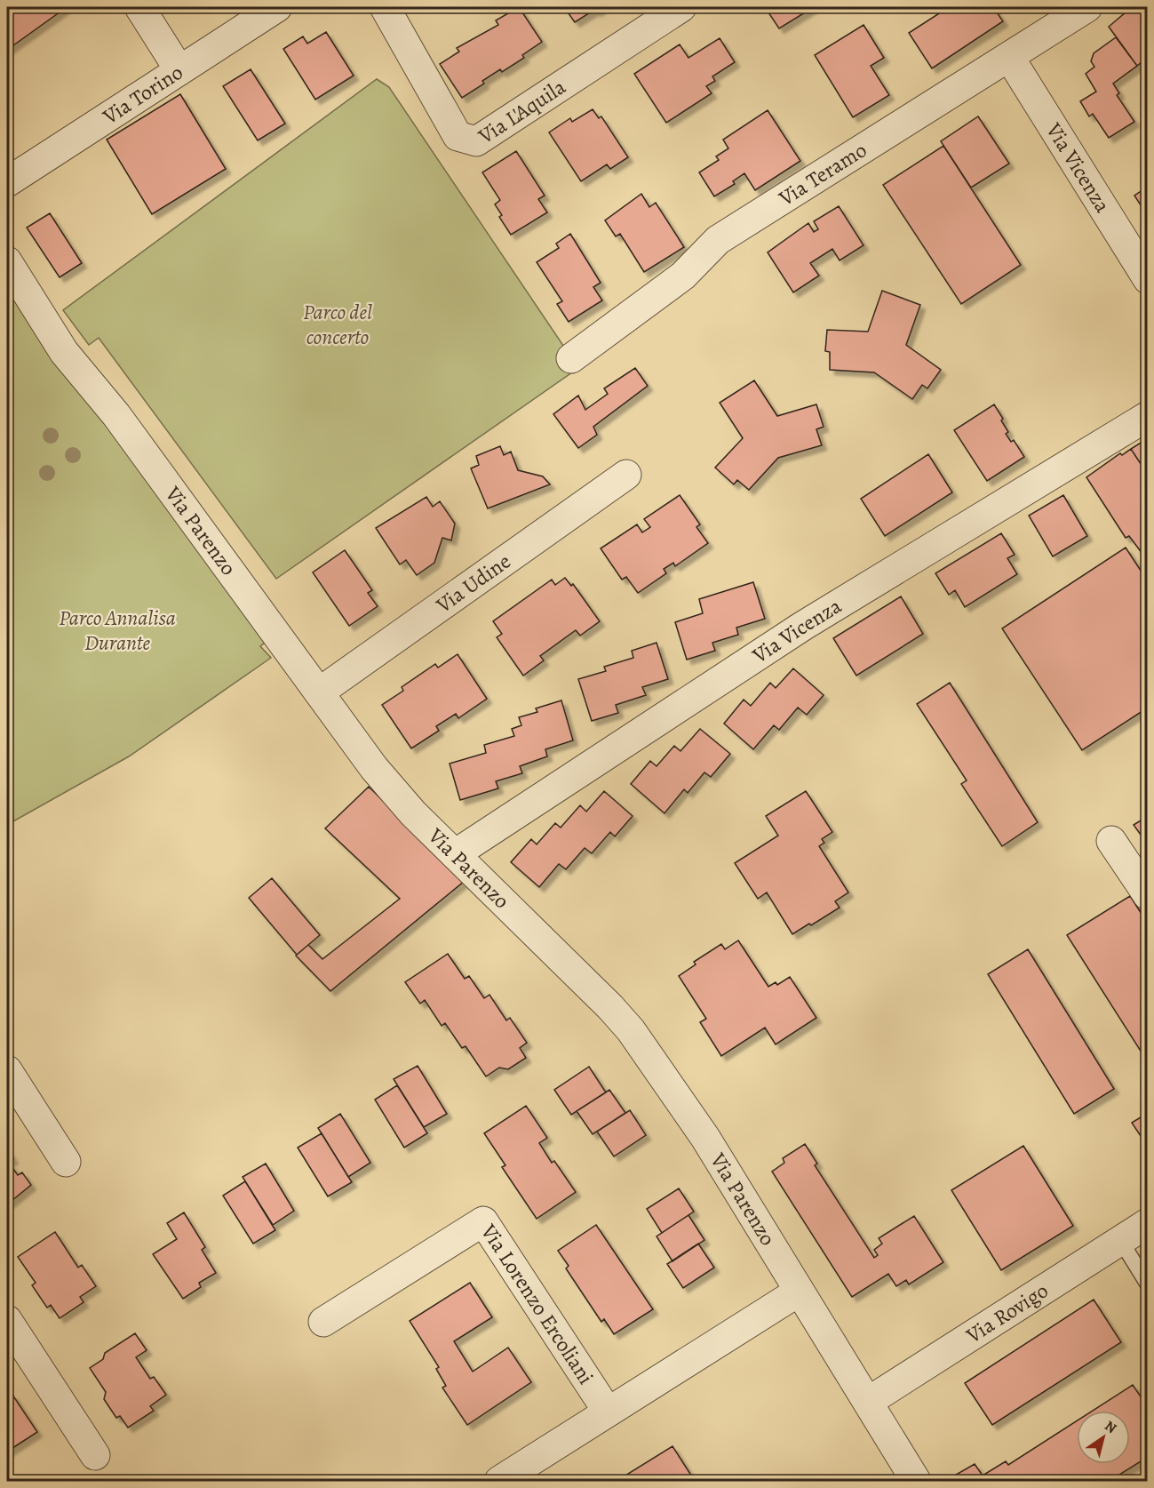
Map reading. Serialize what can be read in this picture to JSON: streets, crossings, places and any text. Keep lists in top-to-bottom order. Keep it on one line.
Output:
{"streets":{"street":["Via Torino","Via L'Aquila","Via Vicenza","Via Teramo","Via Parenzo","Via Udine","Via Lorenzo Ercoliani","Via Rovigo"]},"crossings":[["Via Vicenza","Via Teramo"],["Via Vicenza","Via Parenzo"],["Via Parenzo","Via Udine"],["Via Parenzo","Via Rovigo"]],"parks":["Parco del concerto","Parco Annalisa Durante"],"north":"top right"}
